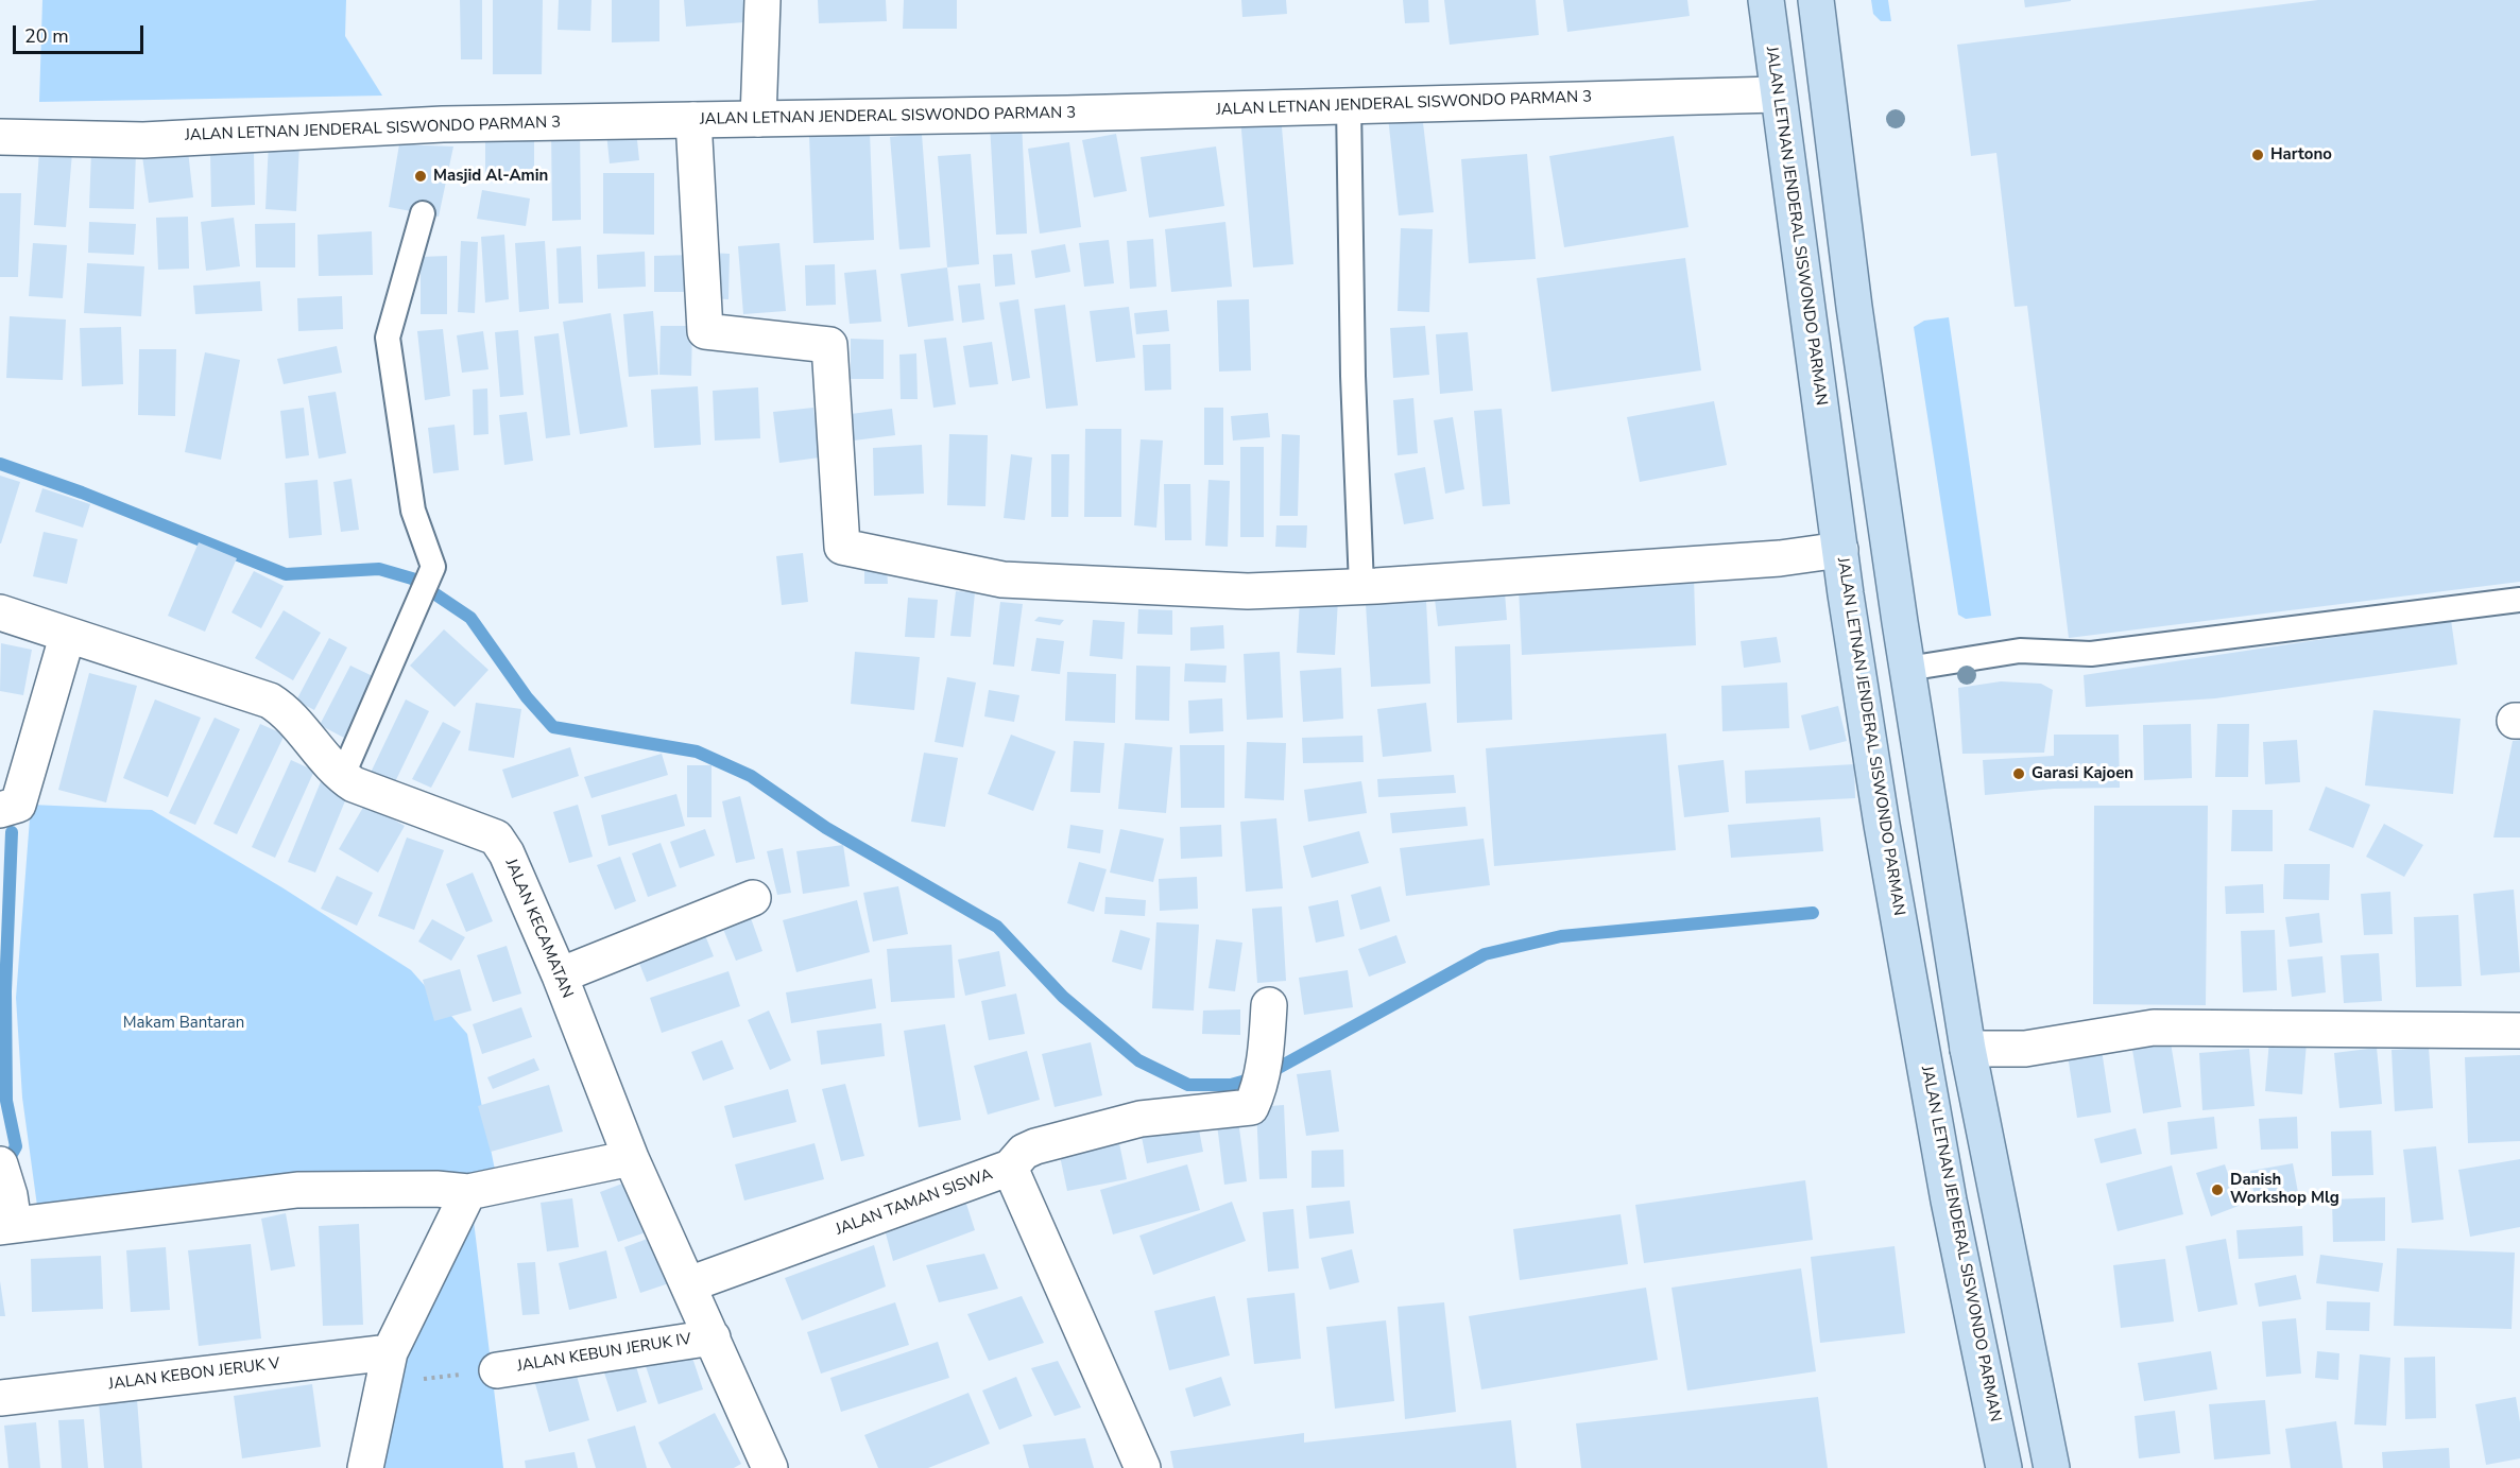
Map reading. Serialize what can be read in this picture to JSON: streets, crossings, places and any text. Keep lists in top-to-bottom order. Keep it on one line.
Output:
{"streets":{"main road":["JALAN LETNAN JENDERAL SISWONDO PARMAN"],"street":["JALAN LETNAN JENDERAL SISWONDO PARMAN 3","JALAN KECAMATAN","JALAN TAMAN SISWA","JALAN KEBUN JERUK IV","JALAN KEBON JERUK V"]},"crossings":[["JALAN LETNAN JENDERAL SISWONDO PARMAN 3","JALAN LETNAN JENDERAL SISWONDO PARMAN"],["JALAN KECAMATAN","JALAN TAMAN SISWA"],["JALAN KECAMATAN","JALAN KEBUN JERUK IV"]],"parks":["Makam Bantaran"],"places":["Hartono","Masjid Al-Amin","Garasi Kajoen","Danish Workshop Mlg"],"scale_bar":"20 m"}
